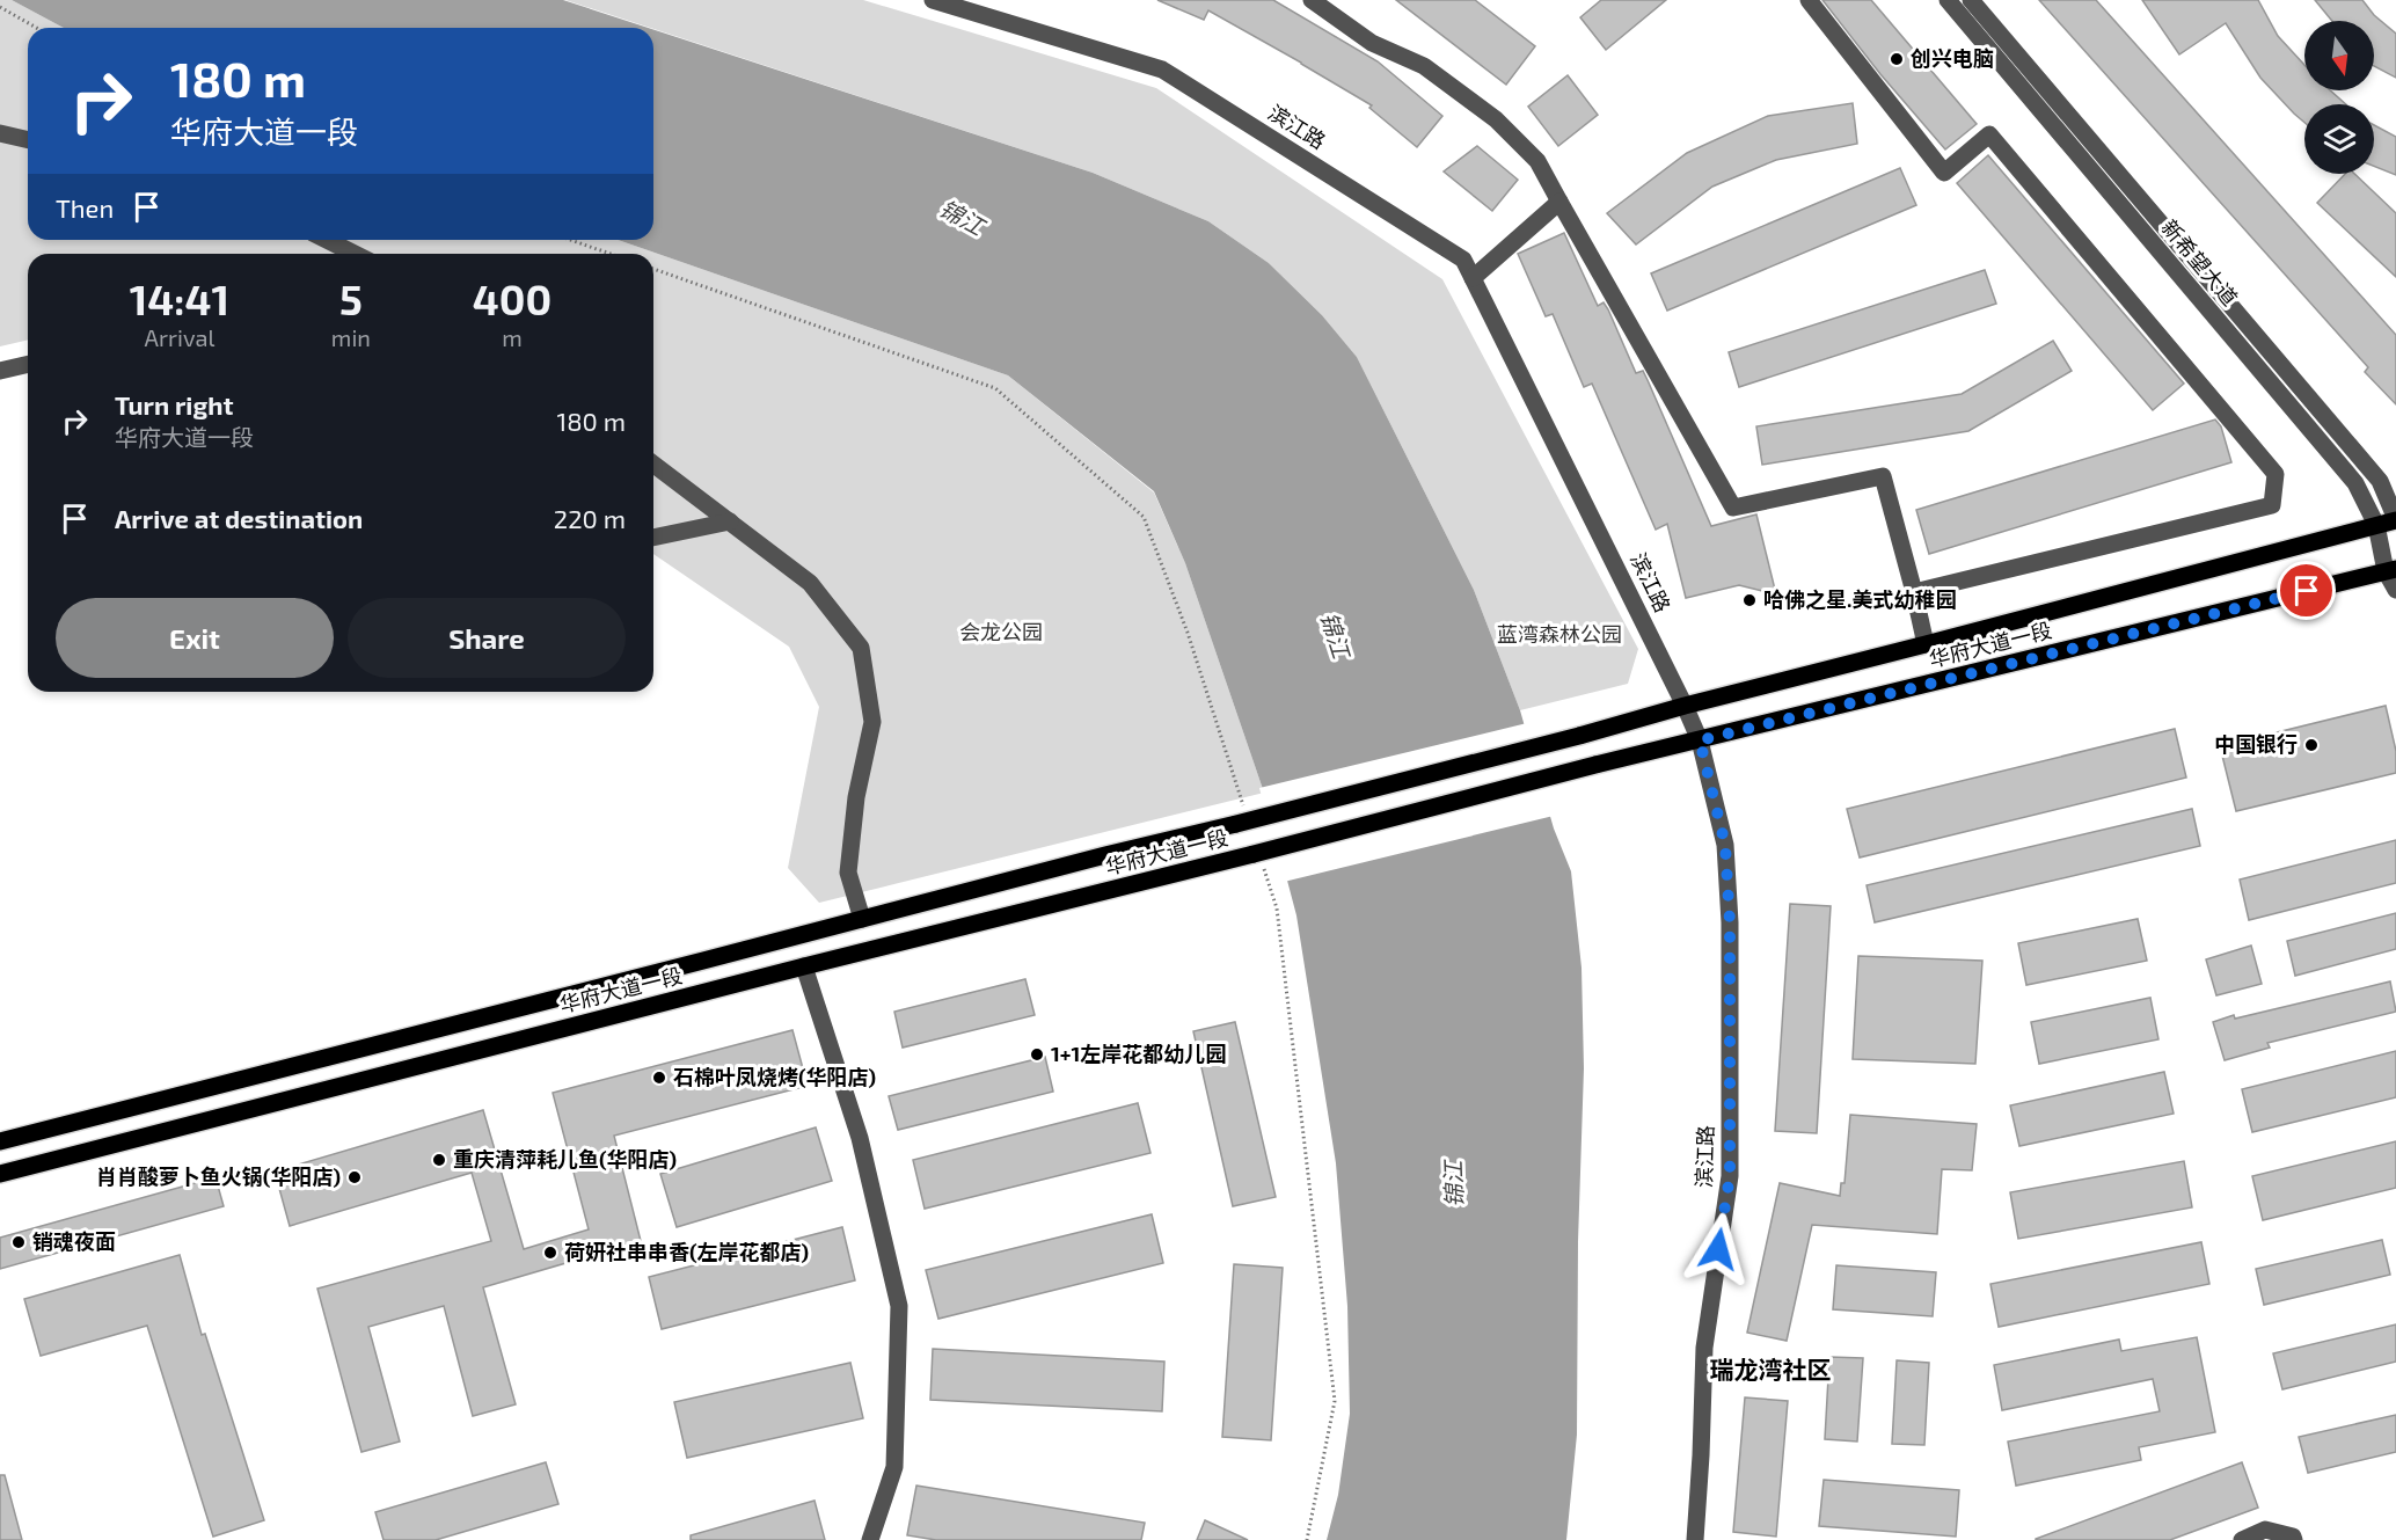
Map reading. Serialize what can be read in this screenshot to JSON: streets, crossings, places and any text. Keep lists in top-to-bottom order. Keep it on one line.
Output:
{"streets":{"main road":["华府大道一段"],"street":["滨江路","新希望大道"]},"crossings":[["滨江路","华府大道一段"],["新希望大道","华府大道一段"]],"districts":["瑞龙湾社区"],"water":["锦江"],"parks":["会龙公园","蓝湾森林公园"],"places":["创兴电脑","哈佛之星.美式幼稚园","中国银行","1+1左岸花都幼儿园","石棉叶凤烧烤(华阳店)","重庆清萍耗儿鱼(华阳店)","肖肖酸萝卜鱼火锅(华阳店)","销魂夜面","荷妍社串串香(左岸花都店)"],"north":"bottom","page":{"turn":["180 m","华府大道一段"],"then":"Then","eta":["14:41","Arrival","5","min","400","m"],"list":[{"name":"Turn right","note":"华府大道一段","value":"180 m"},{"name":"Arrive at destination","value":"220 m"}],"buttons":["Exit","Share"]}}
